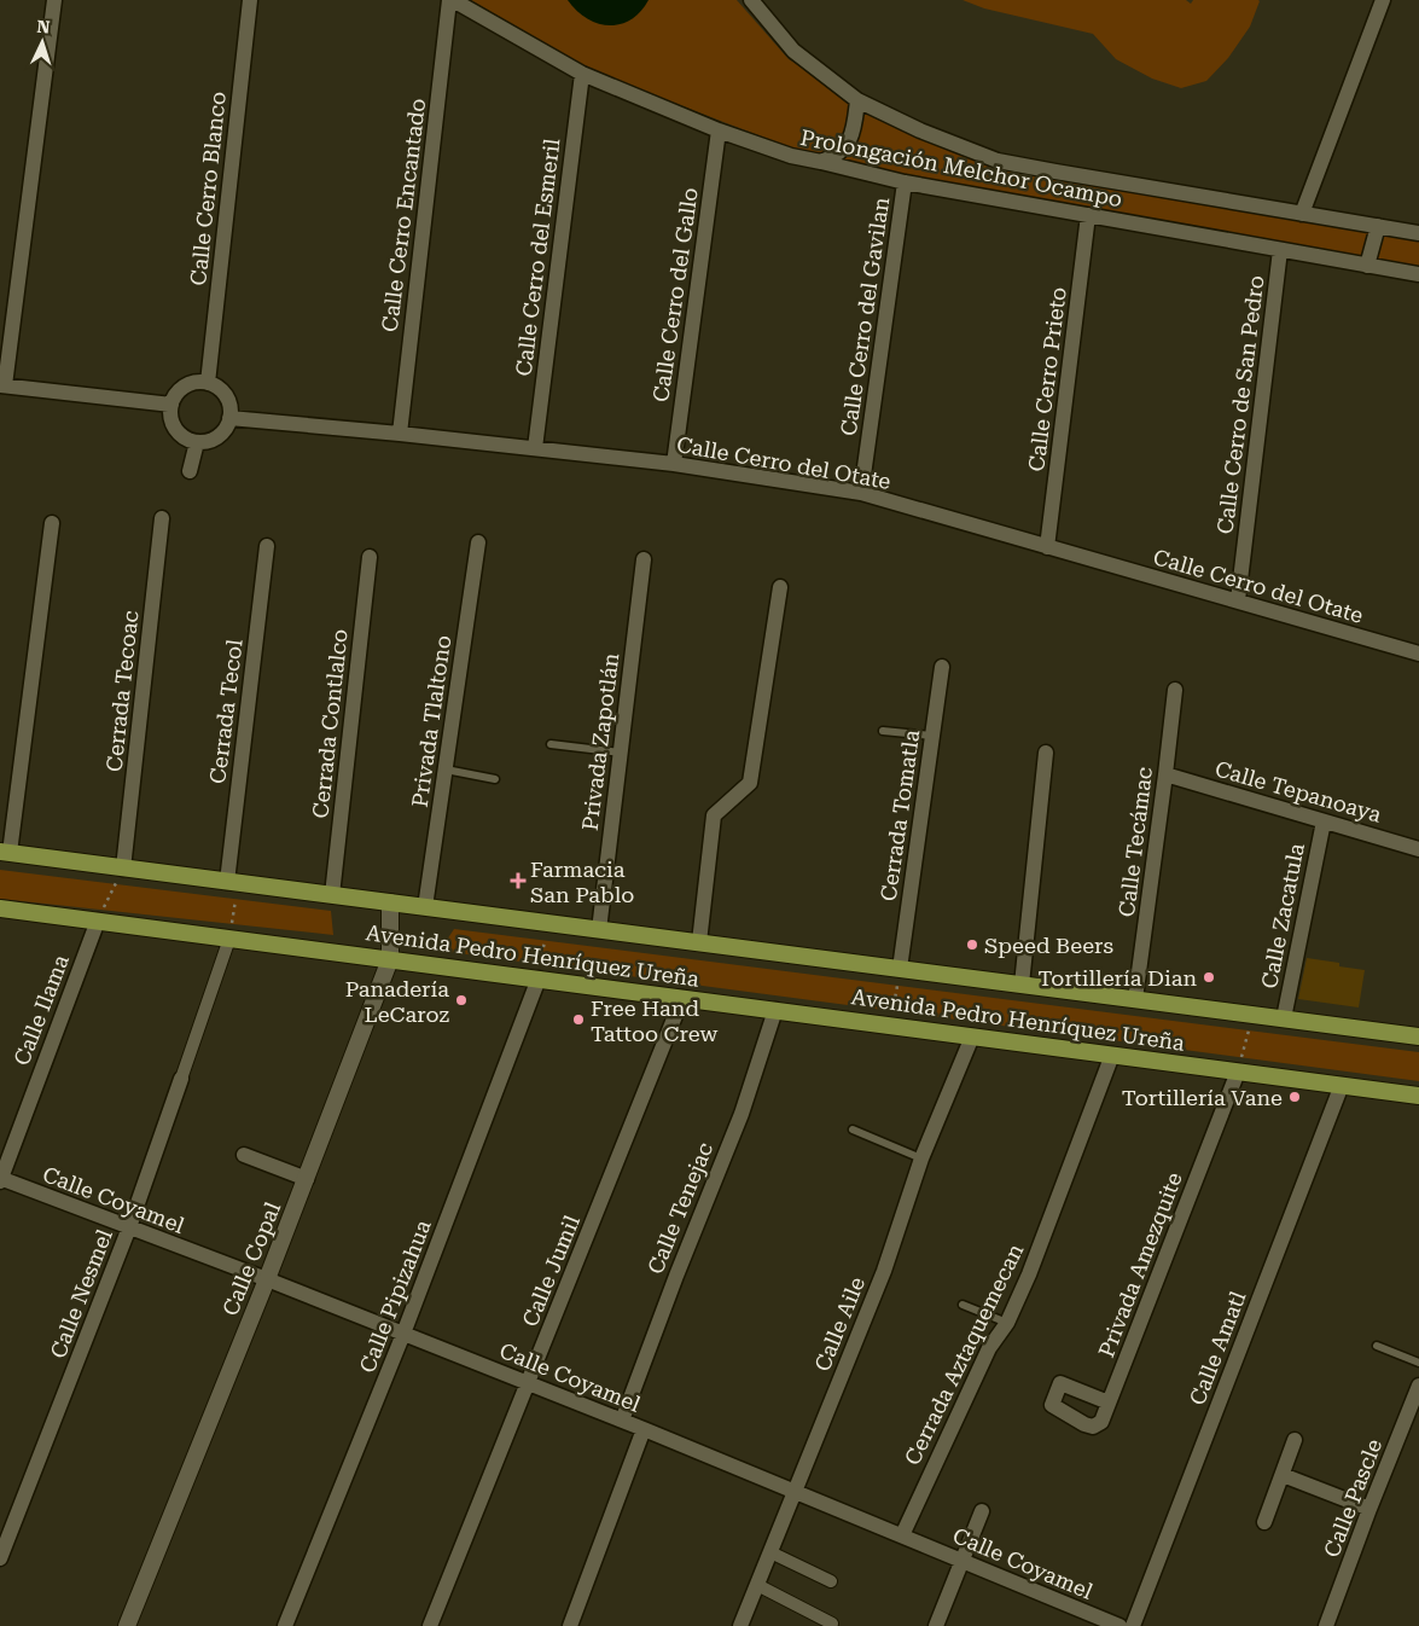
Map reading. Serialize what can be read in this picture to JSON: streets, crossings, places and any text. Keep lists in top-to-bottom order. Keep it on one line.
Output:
{"streets":{"main road":["Avenida Pedro Henríquez Ureña"],"street":["Prolongación Melchor Ocampo","Calle Cerro Blanco","Calle Cerro Encantado","Calle Cerro del Esmeril","Calle Cerro del Gallo","Calle Cerro del Gavilan","Calle Cerro Prieto","Calle Cerro de San Pedro","Calle Cerro del Otate","Cerrada Tecoac","Cerrada Tecol","Privada Tlaltono","Cerrada Contlalco","Privada Zapotlán","Calle Tepanoaya","Cerrada Tomatla","Calle Tecámac","Calle Zacatula","Calle Ilama","Calle Coyamel","Calle Tenejac","Calle Copal","Privada Amezquite","Calle Jumil","Calle Nesmel","Calle Pipizahua","Calle Aile","Calle Amatl","Cerrada Aztaquemecan","Calle Pascle"]},"crossings":[["Prolongación Melchor Ocampo","Calle Cerro Encantado"],["Prolongación Melchor Ocampo","Calle Cerro del Esmeril"],["Prolongación Melchor Ocampo","Calle Cerro del Gallo"],["Prolongación Melchor Ocampo","Calle Cerro del Gavilan"],["Prolongación Melchor Ocampo","Calle Cerro Prieto"],["Prolongación Melchor Ocampo","Calle Cerro de San Pedro"],["Calle Cerro Blanco","Calle Cerro del Otate"],["Calle Cerro Encantado","Calle Cerro del Otate"],["Calle Cerro del Esmeril","Calle Cerro del Otate"],["Calle Cerro del Gallo","Calle Cerro del Otate"],["Calle Cerro del Gavilan","Calle Cerro del Otate"],["Calle Cerro Prieto","Calle Cerro del Otate"],["Calle Cerro de San Pedro","Calle Cerro del Otate"],["Cerrada Tecoac","Avenida Pedro Henríquez Ureña"],["Cerrada Tecol","Avenida Pedro Henríquez Ureña"],["Privada Tlaltono","Avenida Pedro Henríquez Ureña"],["Cerrada Contlalco","Avenida Pedro Henríquez Ureña"],["Privada Zapotlán","Avenida Pedro Henríquez Ureña"],["Calle Tepanoaya","Calle Tecámac"],["Calle Tepanoaya","Calle Zacatula"],["Cerrada Tomatla","Avenida Pedro Henríquez Ureña"],["Calle Tecámac","Avenida Pedro Henríquez Ureña"],["Calle Zacatula","Avenida Pedro Henríquez Ureña"],["Avenida Pedro Henríquez Ureña","Calle Ilama"],["Avenida Pedro Henríquez Ureña","Calle Tenejac"],["Avenida Pedro Henríquez Ureña","Calle Copal"],["Avenida Pedro Henríquez Ureña","Privada Amezquite"],["Avenida Pedro Henríquez Ureña","Calle Jumil"],["Avenida Pedro Henríquez Ureña","Calle Nesmel"],["Avenida Pedro Henríquez Ureña","Calle Pipizahua"],["Avenida Pedro Henríquez Ureña","Calle Aile"],["Avenida Pedro Henríquez Ureña","Calle Amatl"],["Avenida Pedro Henríquez Ureña","Cerrada Aztaquemecan"],["Calle Ilama","Calle Coyamel"],["Calle Coyamel","Calle Tenejac"],["Calle Coyamel","Calle Copal"],["Calle Coyamel","Calle Jumil"],["Calle Coyamel","Calle Nesmel"],["Calle Coyamel","Calle Pipizahua"],["Calle Coyamel","Calle Aile"],["Calle Coyamel","Cerrada Aztaquemecan"]],"places":{"health":["Farmacia San Pablo"],"other":["Speed Beers","Tortillería Dian","Panadería LeCaroz","Free Hand Tattoo Crew","Tortillería Vane"]},"north":"top"}
